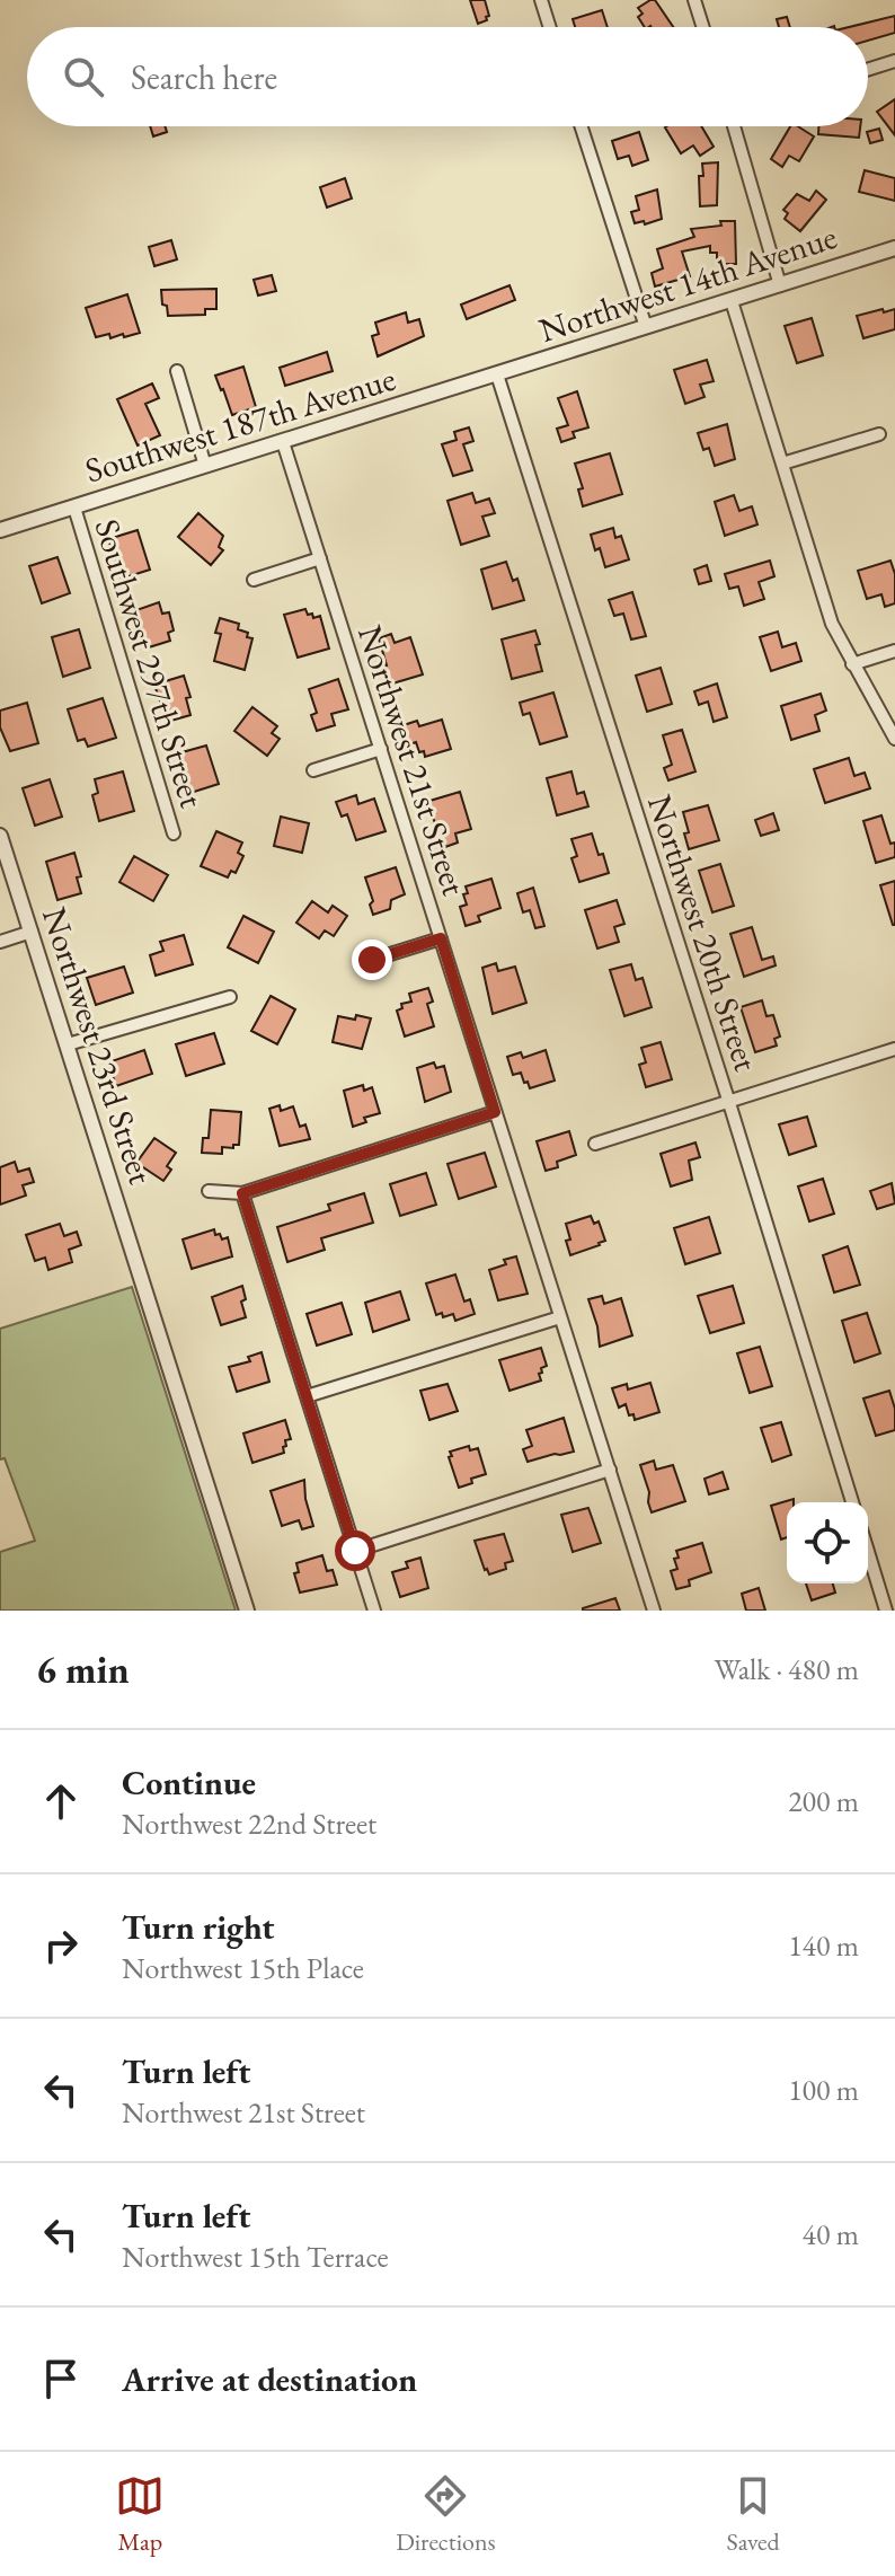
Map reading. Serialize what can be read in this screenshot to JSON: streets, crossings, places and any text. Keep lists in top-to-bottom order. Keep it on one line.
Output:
{"streets":{"street":["Northwest 14th Avenue","Southwest 187th Avenue","Southwest 297th Street","Northwest 21st Street","Northwest 20th Street","Northwest 23rd Street"]},"crossings":[["Northwest 14th Avenue","Southwest 187th Avenue"],["Northwest 14th Avenue","Northwest 20th Street"],["Southwest 187th Avenue","Southwest 297th Street"],["Southwest 187th Avenue","Northwest 21st Street"],["Southwest 187th Avenue","Northwest 20th Street"]],"page":{"search":"Search here","heading":["6 min","Walk · 480 m"],"list":[["Continue","Northwest 22nd Street","200 m"],["Turn right","Northwest 15th Place","140 m"],["Turn left","Northwest 21st Street","100 m"],["Turn left","Northwest 15th Terrace","40 m"],"Arrive at destination"],"nav":["Map","Directions","Saved"]}}
